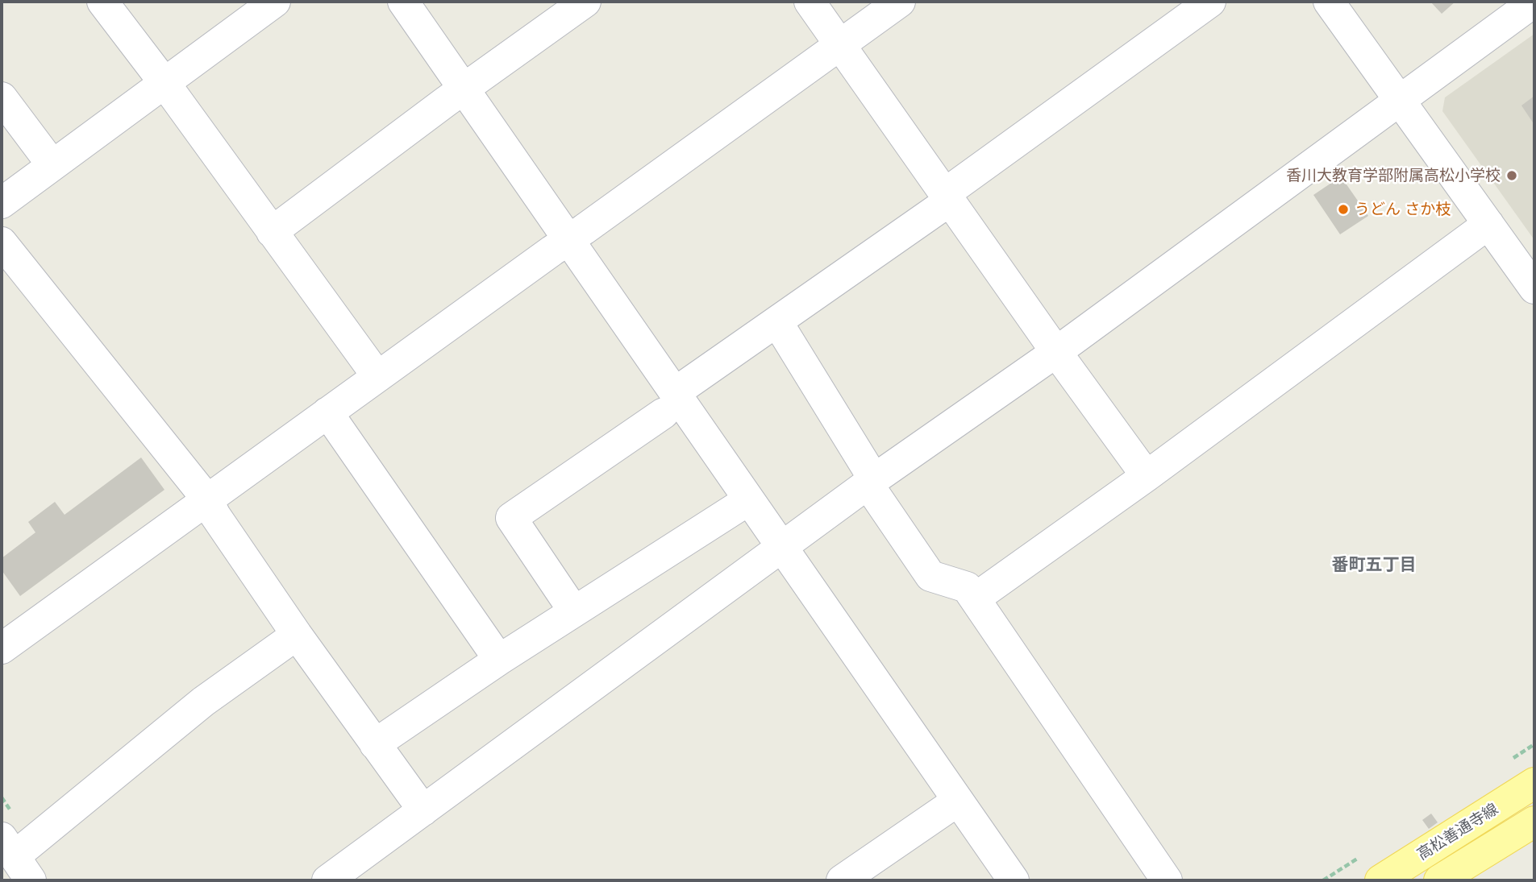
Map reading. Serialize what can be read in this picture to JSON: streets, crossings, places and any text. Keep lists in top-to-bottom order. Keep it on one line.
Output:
{"streets":{"main road":["高松善通寺線"]},"districts":["番町五丁目"],"places":["香川大教育学部附属高松小学校","うどん さか枝"]}
